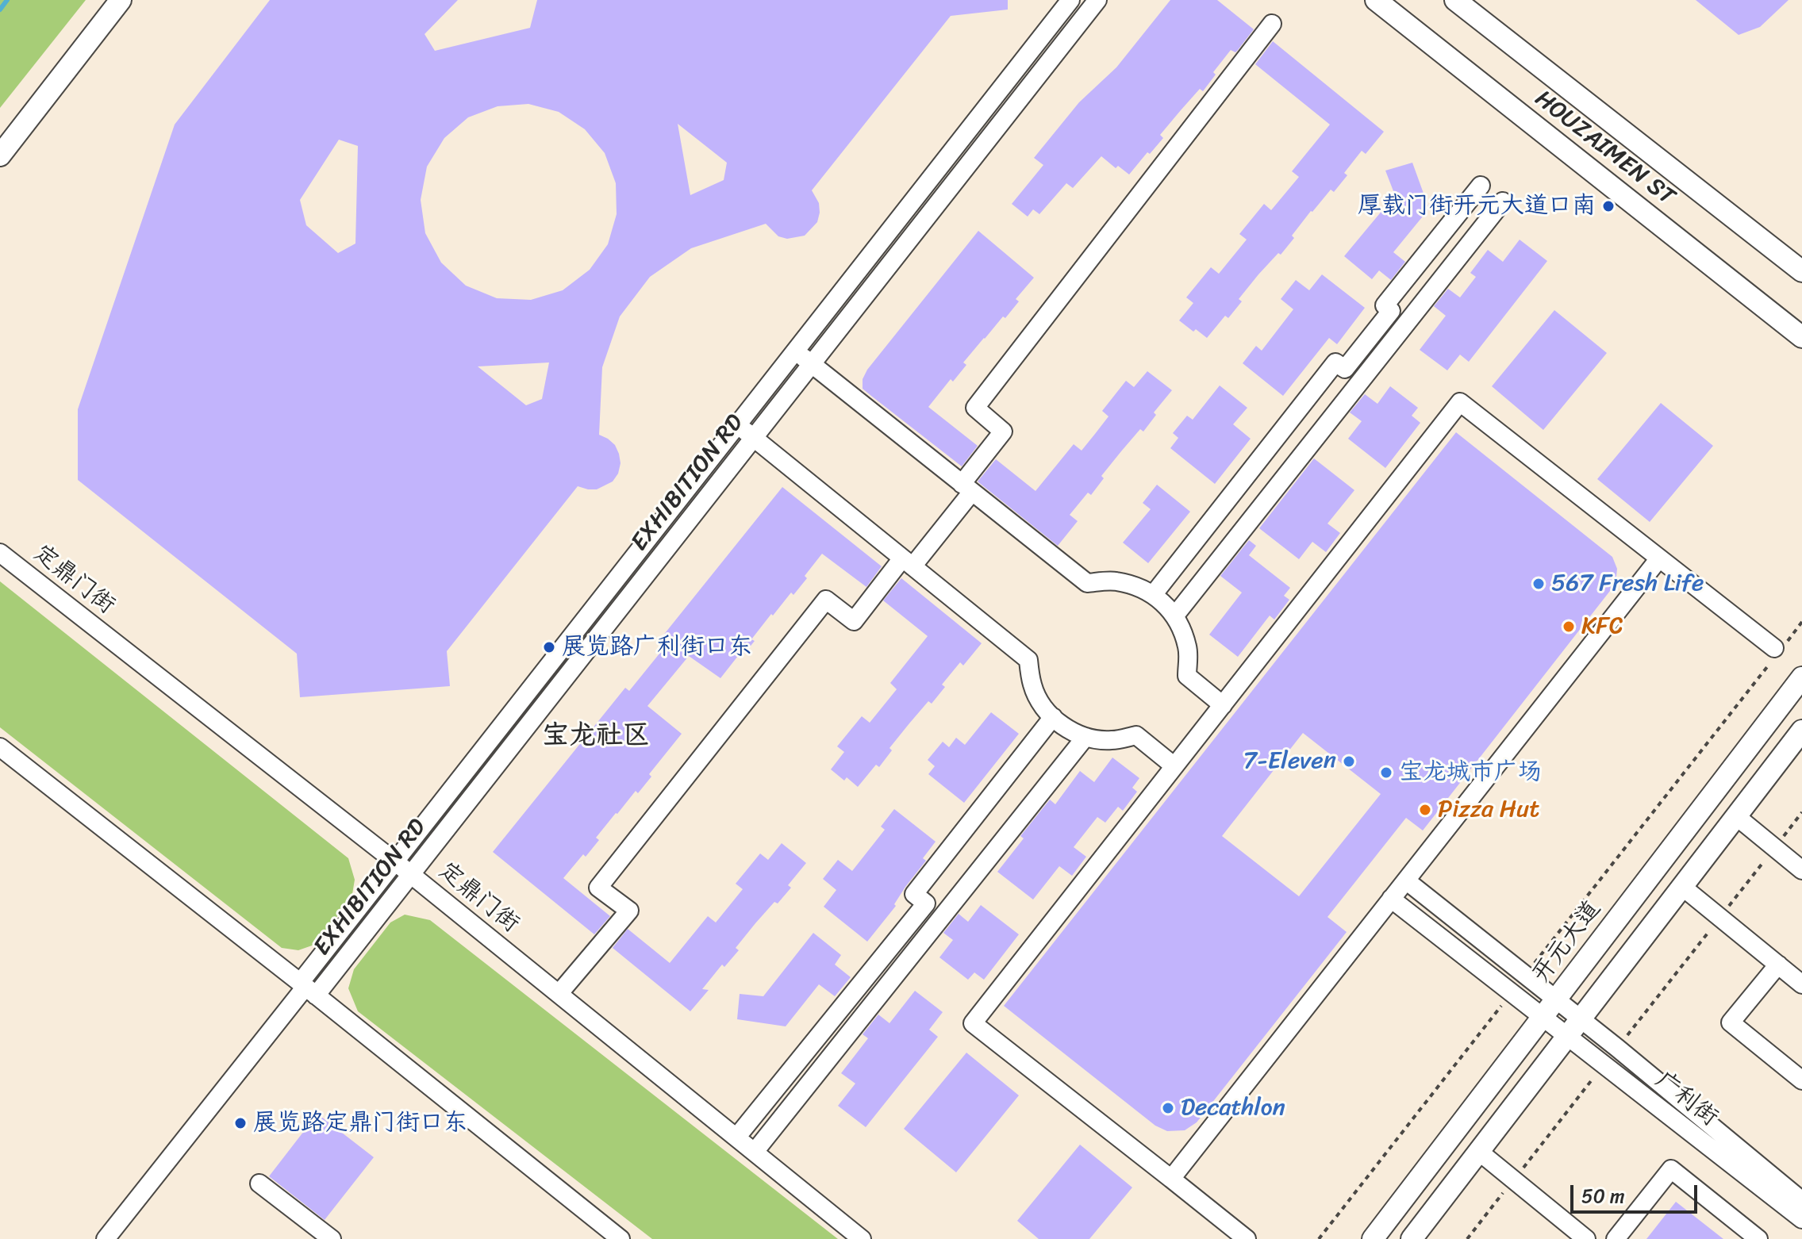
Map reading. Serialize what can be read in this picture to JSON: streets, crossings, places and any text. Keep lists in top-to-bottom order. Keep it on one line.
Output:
{"streets":{"main road":["HOUZAIMEN ST","开元大道"],"street":["EXHIBITION RD","定鼎门街","广利街"]},"crossings":[["EXHIBITION RD","定鼎门街"],["开元大道","广利街"]],"districts":["宝龙社区"],"places":["厚载门街开元大道口南","567 Fresh Life","KFC","展览路广利街口东","7-Eleven","宝龙城市广场","Pizza Hut","Decathlon","展览路定鼎门街口东"],"scale_bar":"50 m"}
